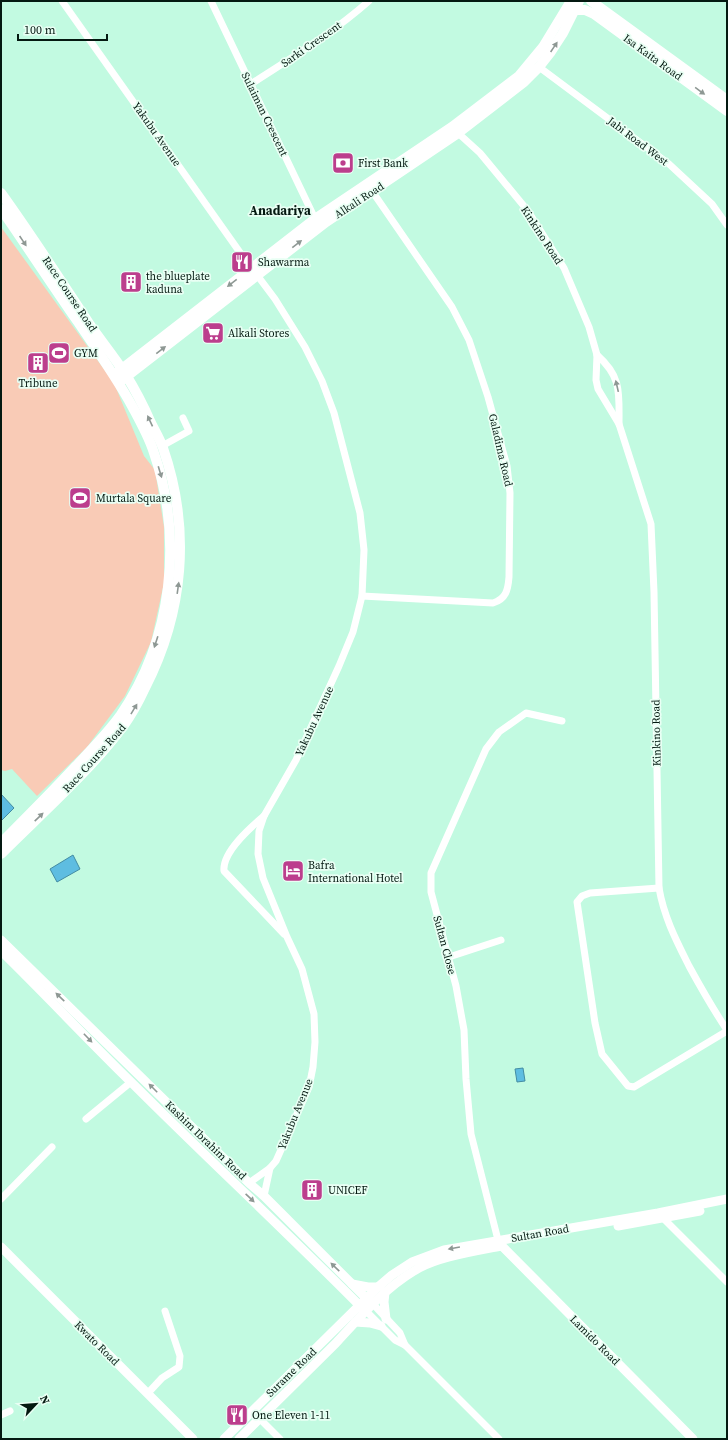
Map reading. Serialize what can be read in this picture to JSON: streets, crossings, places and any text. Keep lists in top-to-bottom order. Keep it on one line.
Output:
{"streets":{"main road":["Isa Kaita Road","Alkali Road","Race Course Road"],"street":["Sarki Crescent","Sulaiman Crescent","Yakubu Avenue","Jabi Road West","Kinkino Road","Galadima Road","Sultan Close","Kashim Ibrahim Road","Sultan Road","Lamido Road","Kwato Road","Surame Road"]},"crossings":[["Sarki Crescent","Sulaiman Crescent"],["Isa Kaita Road","Alkali Road"],["Sulaiman Crescent","Alkali Road"],["Yakubu Avenue","Alkali Road"],["Yakubu Avenue","Galadima Road"],["Yakubu Avenue","Kashim Ibrahim Road"],["Jabi Road West","Alkali Road"],["Alkali Road","Kinkino Road"],["Alkali Road","Race Course Road"],["Alkali Road","Galadima Road"],["Sultan Close","Sultan Road"],["Sultan Close","Lamido Road"],["Kashim Ibrahim Road","Sultan Road"],["Kashim Ibrahim Road","Surame Road"],["Sultan Road","Lamido Road"],["Sultan Road","Surame Road"]],"districts":["Anadariya"],"places":{"bank":["First Bank"],"restaurant":["Shawarma","One Eleven 1-11"],"building":["the blueplate kaduna","Tribune","UNICEF"],"supermarket":["Alkali Stores"],"sports":["GYM","Murtala Square"],"hotel":["Bafra International Hotel"]},"scale_bar":"100 m","north":"top right"}
